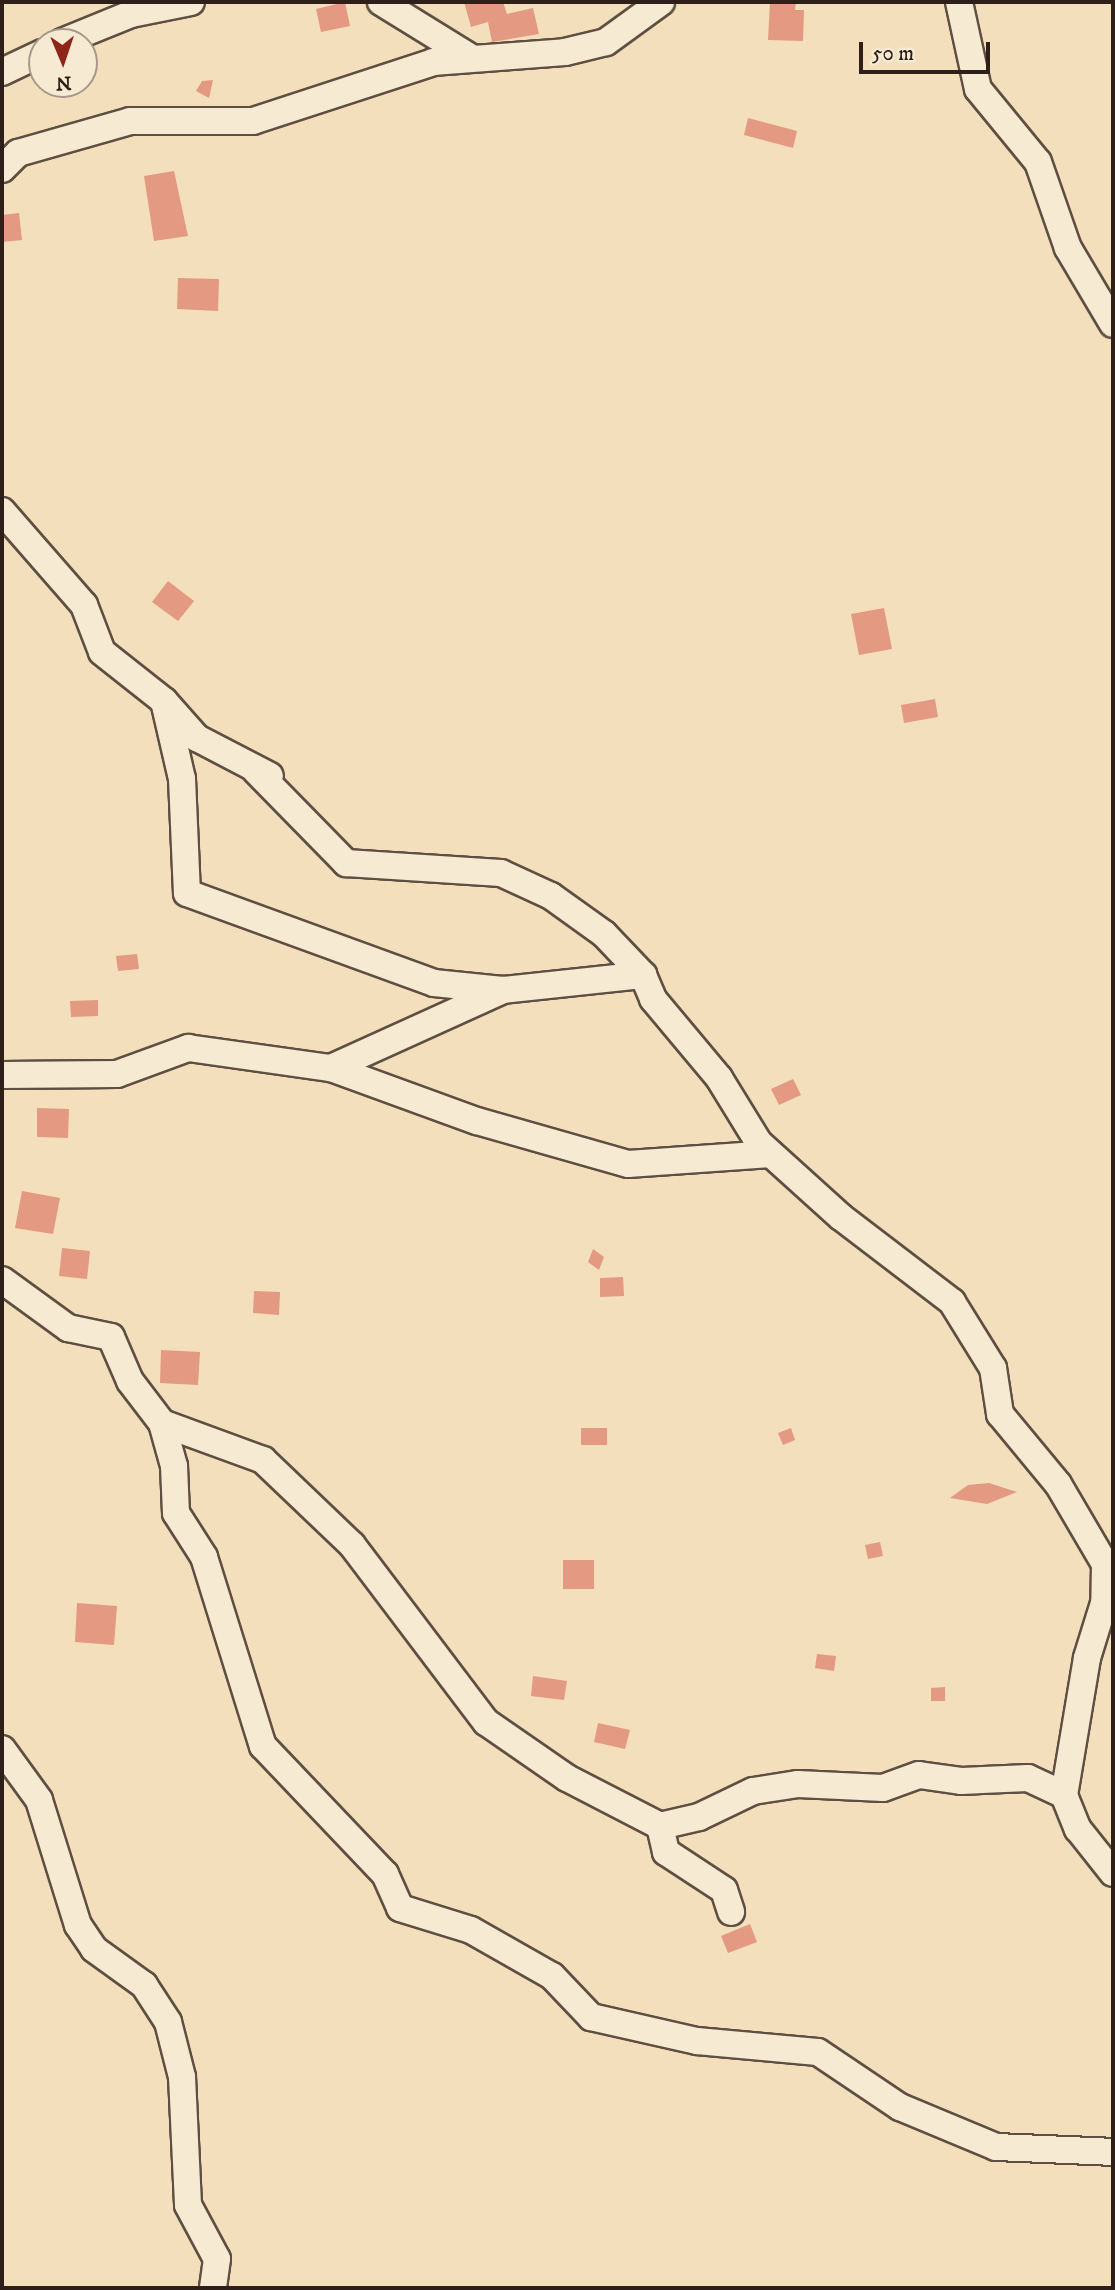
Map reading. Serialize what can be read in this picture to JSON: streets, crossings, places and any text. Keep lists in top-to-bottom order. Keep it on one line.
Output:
{"scale_bar":"50 m","north":"bottom"}
